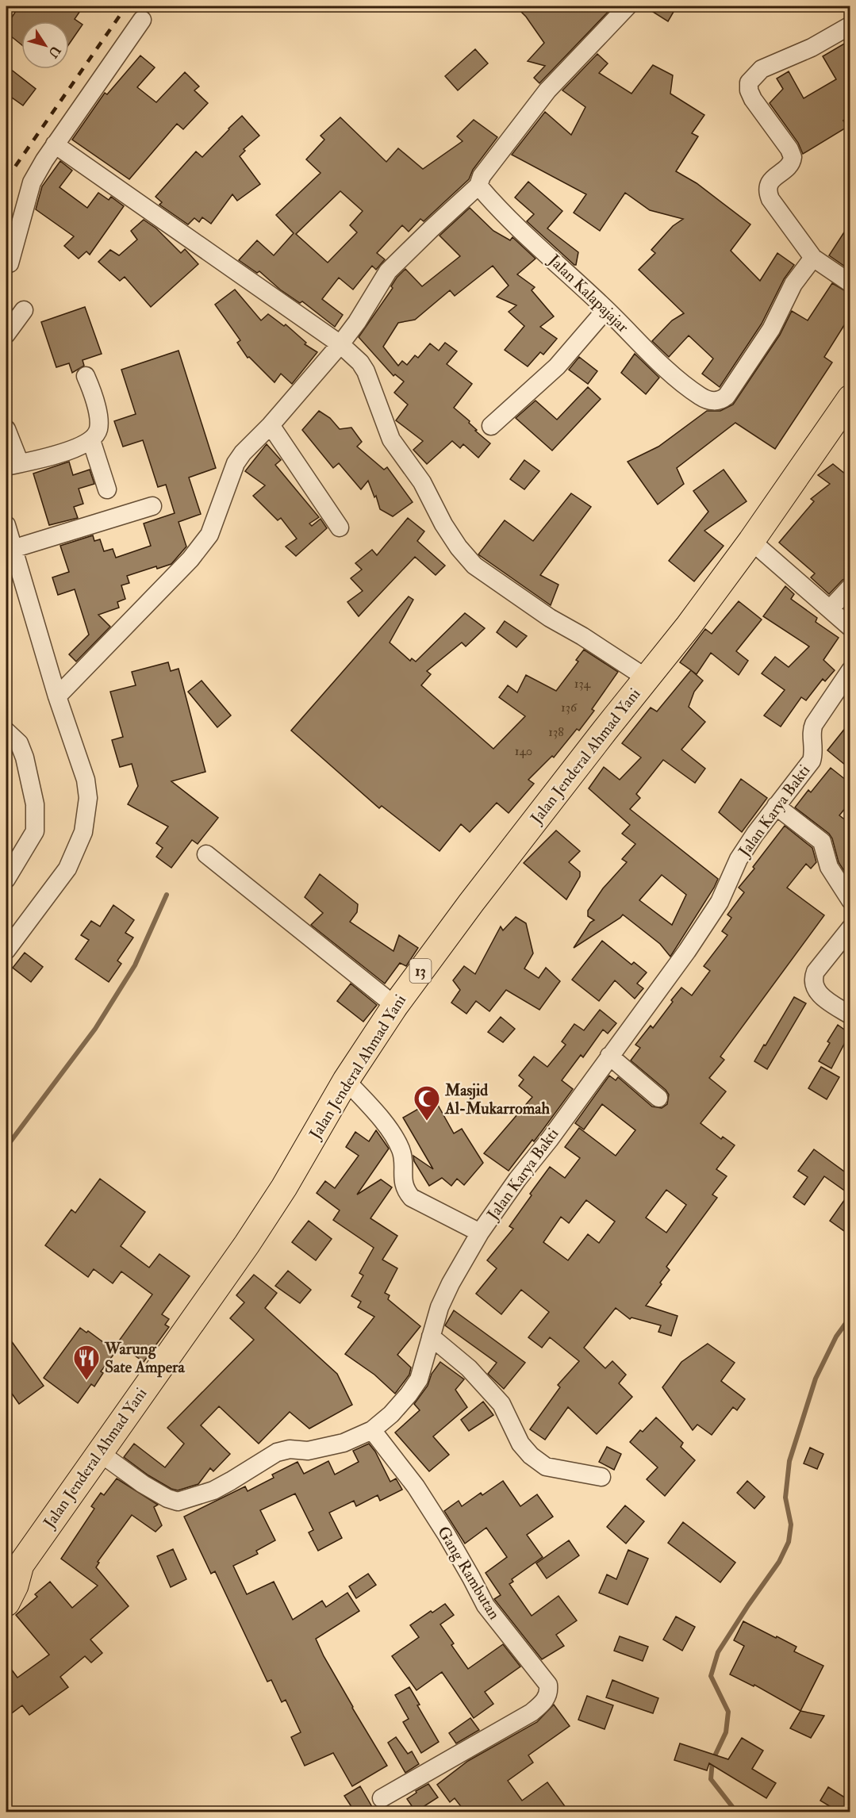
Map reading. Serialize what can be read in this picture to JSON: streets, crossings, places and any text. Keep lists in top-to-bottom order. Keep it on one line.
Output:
{"streets":{"highway":["Jalan Jenderal Ahmad Yani","13"],"street":["Jalan Kalapajajar","Jalan Karya Bakti","Gang Rambutan"]},"crossings":[["Jalan Jenderal Ahmad Yani","Jalan Karya Bakti"],["Jalan Karya Bakti","Gang Rambutan"]],"places":{"mosque":["Masjid Al-Mukarromah"],"restaurant":["Warung Sate Ampera"]},"house_numbers":["134","136","138","140"],"north":"bottom right"}
